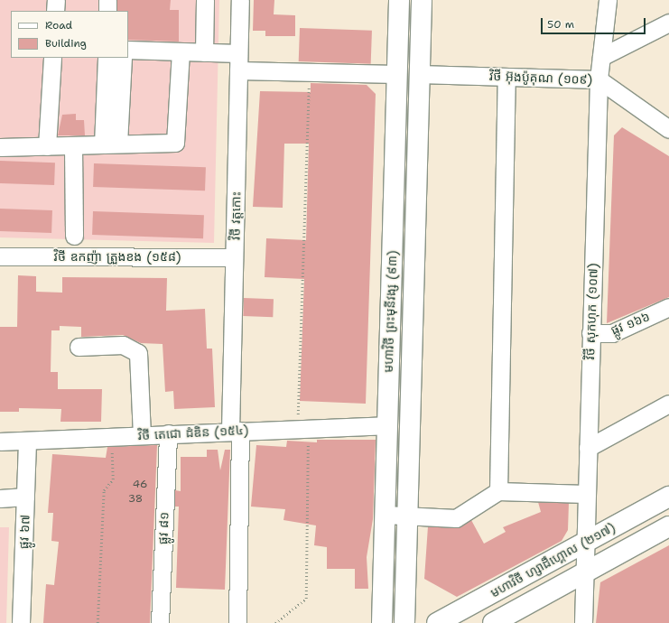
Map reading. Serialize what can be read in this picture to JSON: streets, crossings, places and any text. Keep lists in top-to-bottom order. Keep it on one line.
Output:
{"streets":{"main road":["មហាវិថី ព្រះមុនីវង្ស (៩៣)","មហាវិថី ហ្សាដឹហ្គោល (២១៧)"],"street":["វិថី អ៊ុងប៉ូគុណ (១០៩)","វិថី វត្តកោះ","វិថី ឧកញ៉ា ត្រួងខង (១៥៨)","វិថី សុកហុក (១០៧)","ផ្លូវ ១៦៦","វិថី តេជោ ដំឌិន (១៥៤)","ផ្លូវ ៨១","ផ្លូវ ៦៧"]},"crossings":[["វិថី អ៊ុងប៉ូគុណ (១០៩)","មហាវិថី ព្រះមុនីវង្ស (៩៣)"],["វិថី អ៊ុងប៉ូគុណ (១០៩)","វិថី សុកហុក (១០៧)"],["វិថី វត្តកោះ","វិថី ឧកញ៉ា ត្រួងខង (១៥៨)"],["វិថី វត្តកោះ","វិថី តេជោ ដំឌិន (១៥៤)"],["មហាវិថី ព្រះមុនីវង្ស (៩៣)","វិថី តេជោ ដំឌិន (១៥៤)"],["វិថី សុកហុក (១០៧)","ផ្លូវ ១៦៦"],["វិថី សុកហុក (១០៧)","មហាវិថី ហ្សាដឹហ្គោល (២១៧)"],["វិថី តេជោ ដំឌិន (១៥៤)","ផ្លូវ ៨១"],["វិថី តេជោ ដំឌិន (១៥៤)","ផ្លូវ ៦៧"]],"house_numbers":["46","38"],"legend":["Road","Building"],"scale_bar":"50 m"}
